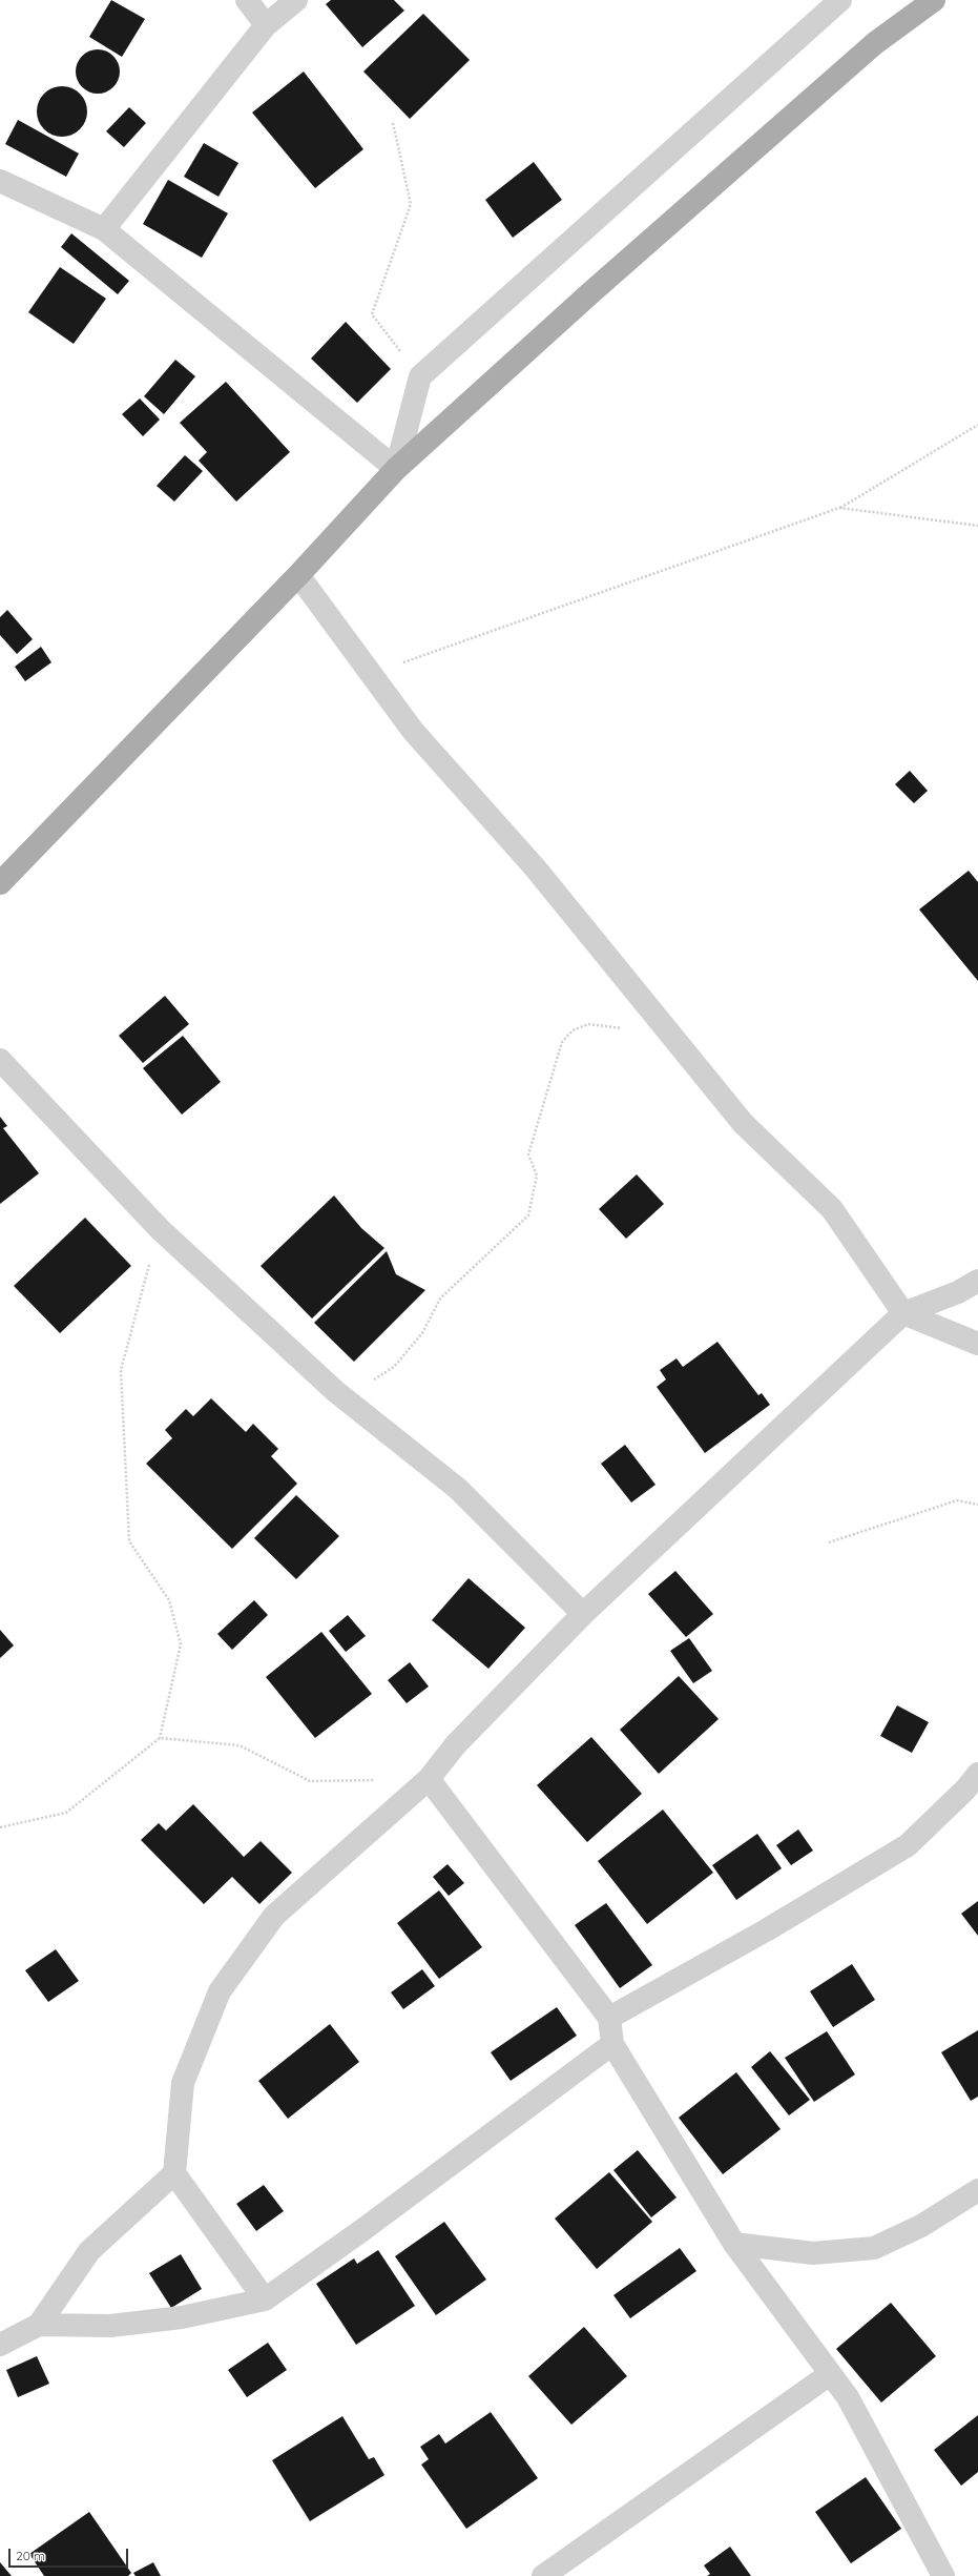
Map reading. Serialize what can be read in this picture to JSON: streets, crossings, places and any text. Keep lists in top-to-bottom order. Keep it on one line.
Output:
{"scale_bar":"20 m"}
